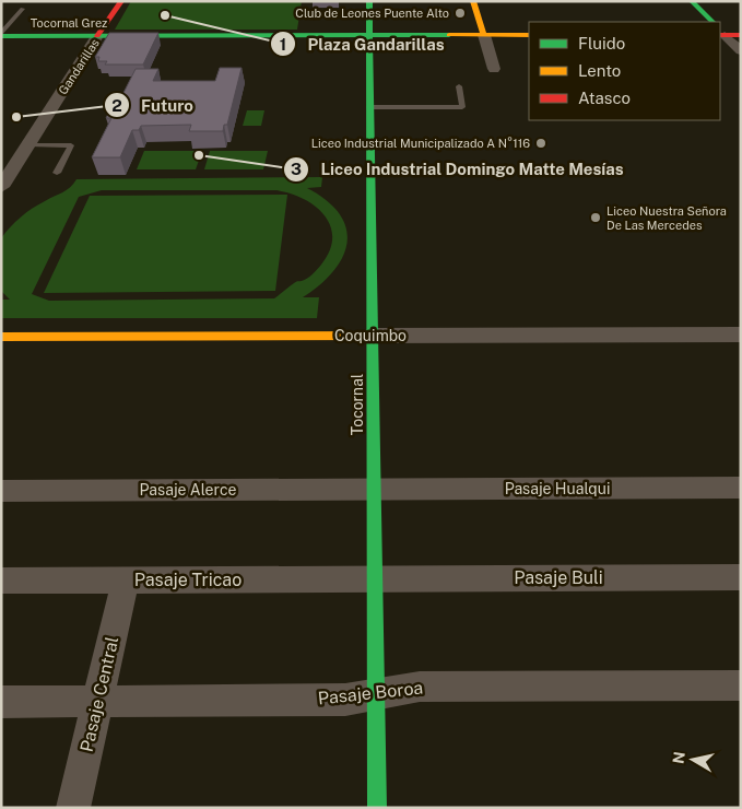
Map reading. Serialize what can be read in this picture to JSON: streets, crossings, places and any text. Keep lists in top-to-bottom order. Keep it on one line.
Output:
{"streets":{"street":["Tocornal Grez","Gandarillas","Coquimbo","Tocornal","Pasaje Hualqui","Pasaje Alerce","Pasaje Buli","Pasaje Tricao","Pasaje Boroa","Pasaje Central"]},"crossings":[["Tocornal Grez","Gandarillas"],["Tocornal Grez","Tocornal"],["Coquimbo","Tocornal"],["Tocornal","Pasaje Hualqui"],["Tocornal","Pasaje Alerce"],["Tocornal","Pasaje Buli"],["Tocornal","Pasaje Tricao"],["Tocornal","Pasaje Boroa"],["Pasaje Hualqui","Pasaje Alerce"],["Pasaje Buli","Pasaje Tricao"],["Pasaje Tricao","Pasaje Central"],["Pasaje Boroa","Pasaje Central"]],"places":["Club de Leones Puente Alto","Plaza Gandarillas","Futuro","Liceo Industrial Municipalizado A N°116","Liceo Industrial Domingo Matte Mesías","Liceo Nuestra Señora De Las Mercedes"],"legend":["Fluido","Lento","Atasco"],"north":"left"}
